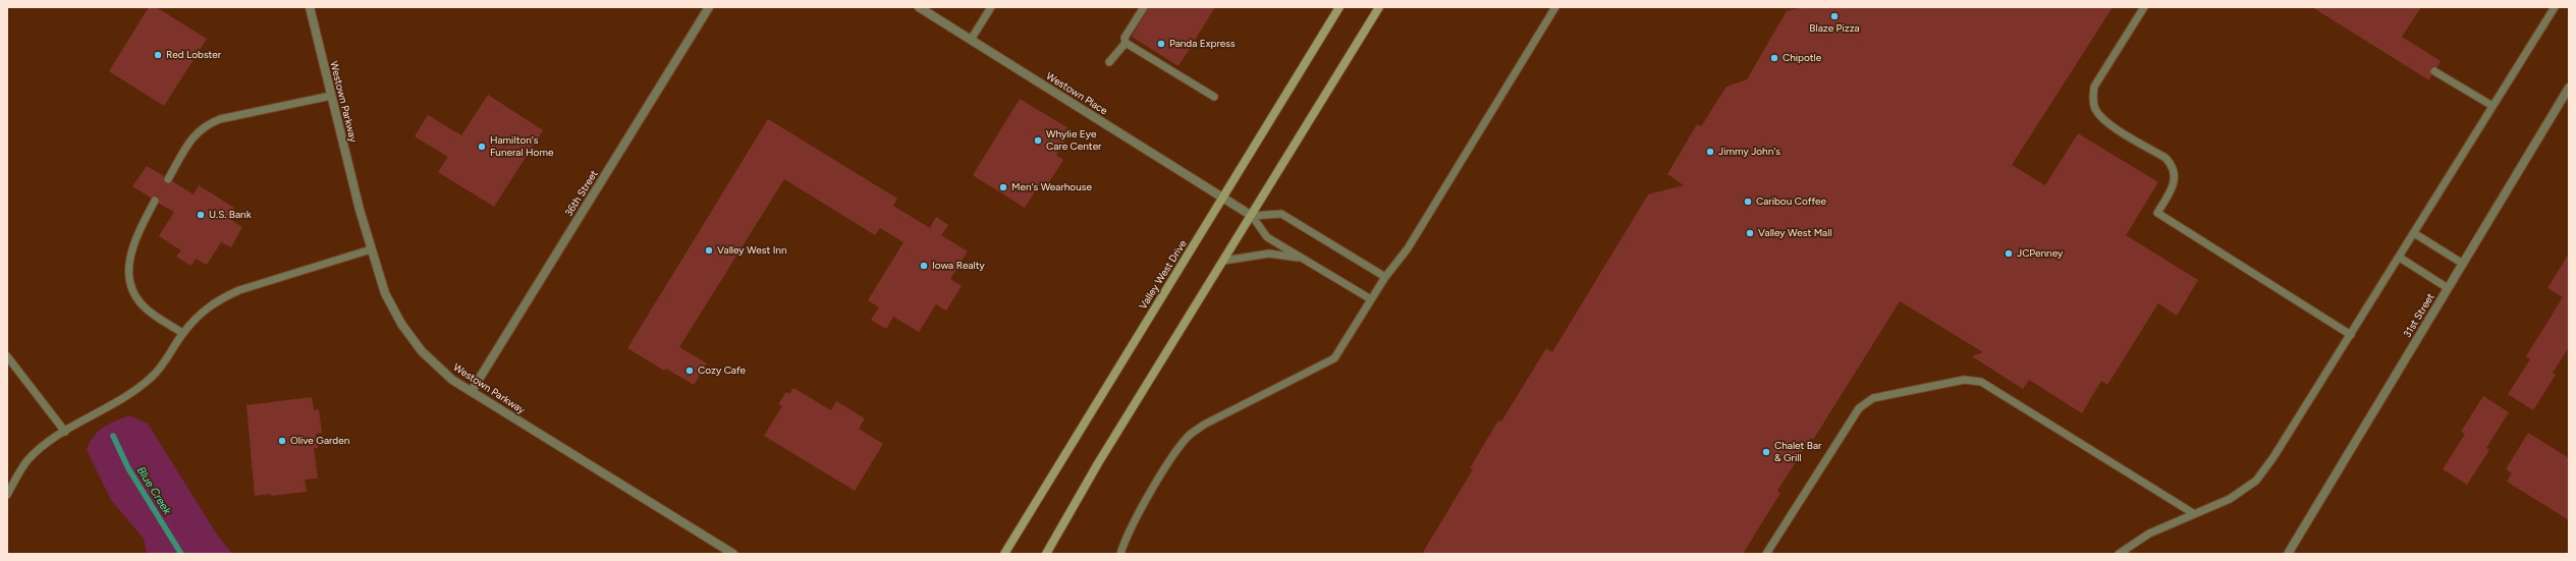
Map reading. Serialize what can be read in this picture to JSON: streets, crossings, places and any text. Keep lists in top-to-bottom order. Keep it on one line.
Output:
{"streets":{"main road":["Valley West Drive"],"street":["Westown Place","Westown Parkway","36th Street","31st Street"]},"crossings":[["Westown Place","Valley West Drive"],["Westown Parkway","36th Street"]],"water":["Blue Creek"],"places":["Blaze Pizza","Panda Express","Red Lobster","Chipotle","Whylie Eye Care Center","Hamilton's Funeral Home","Jimmy John's","Men's Wearhouse","Caribou Coffee","U.S. Bank","Valley West Mall","Valley West Inn","JCPenney","Iowa Realty","Cozy Cafe","Olive Garden","Chalet Bar & Grill"]}
